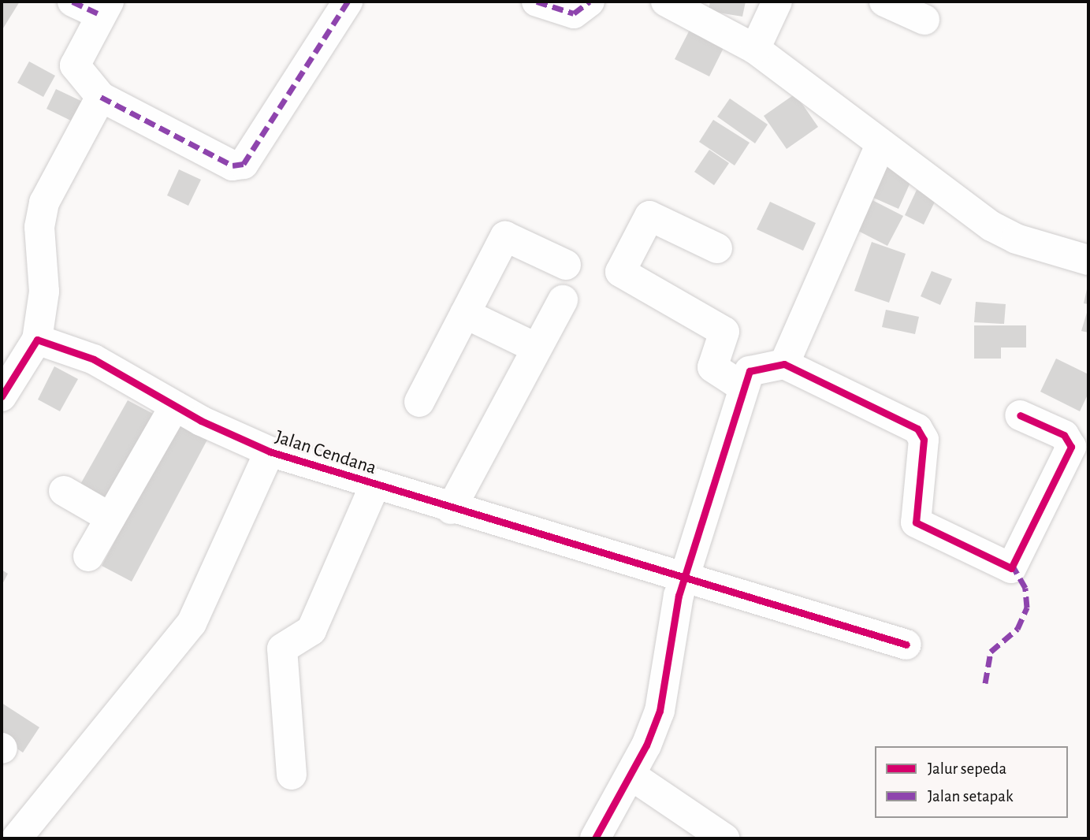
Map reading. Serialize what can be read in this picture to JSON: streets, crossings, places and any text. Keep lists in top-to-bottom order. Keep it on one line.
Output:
{"streets":{"street":["Jalan Cendana"]},"legend":["Jalur sepeda","Jalan setapak"]}
